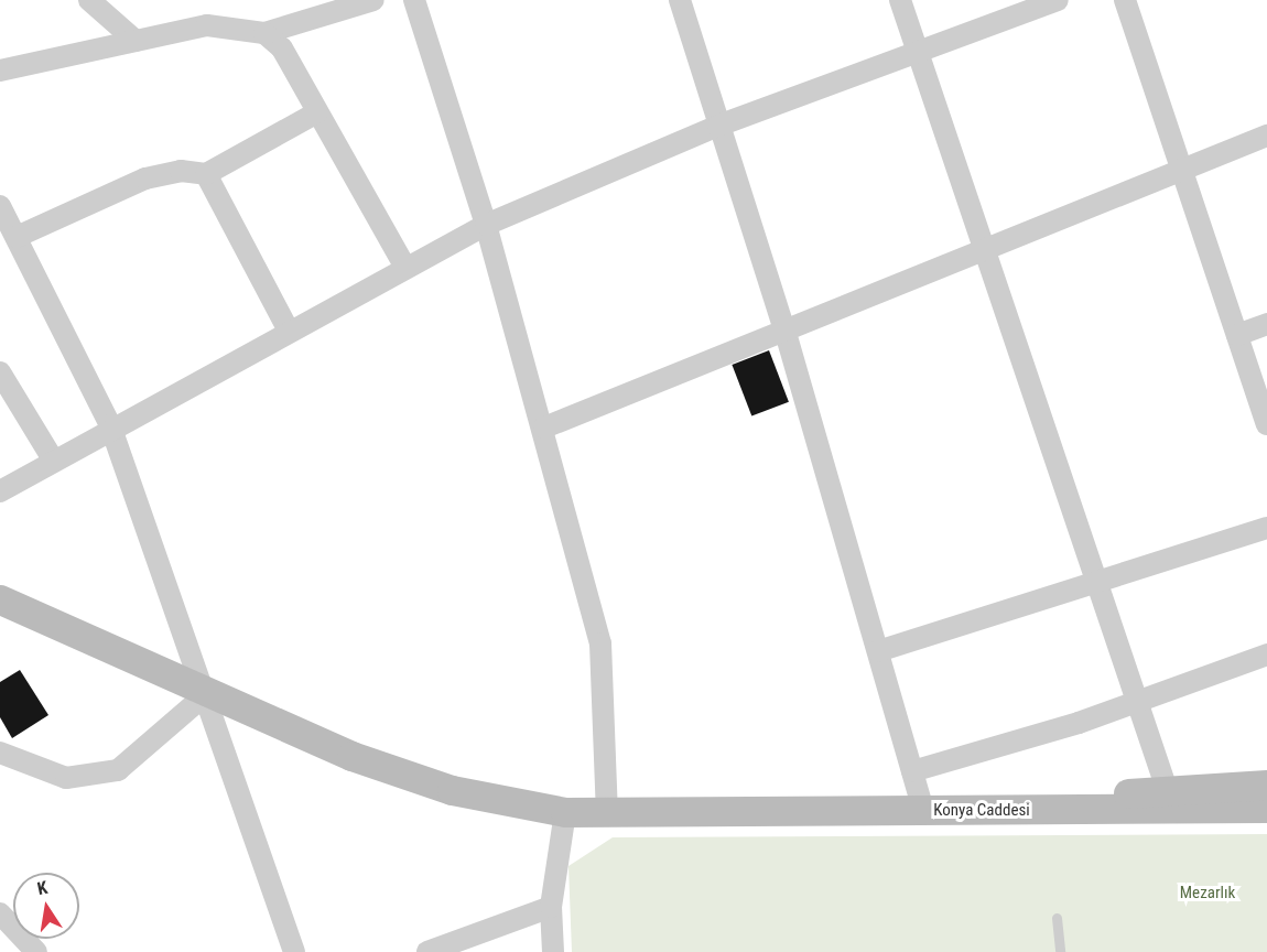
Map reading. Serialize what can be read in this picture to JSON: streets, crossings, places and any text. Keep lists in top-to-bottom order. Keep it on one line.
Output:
{"streets":{"main road":["Konya Caddesi"]},"parks":["Mezarlık"],"north":"top"}
